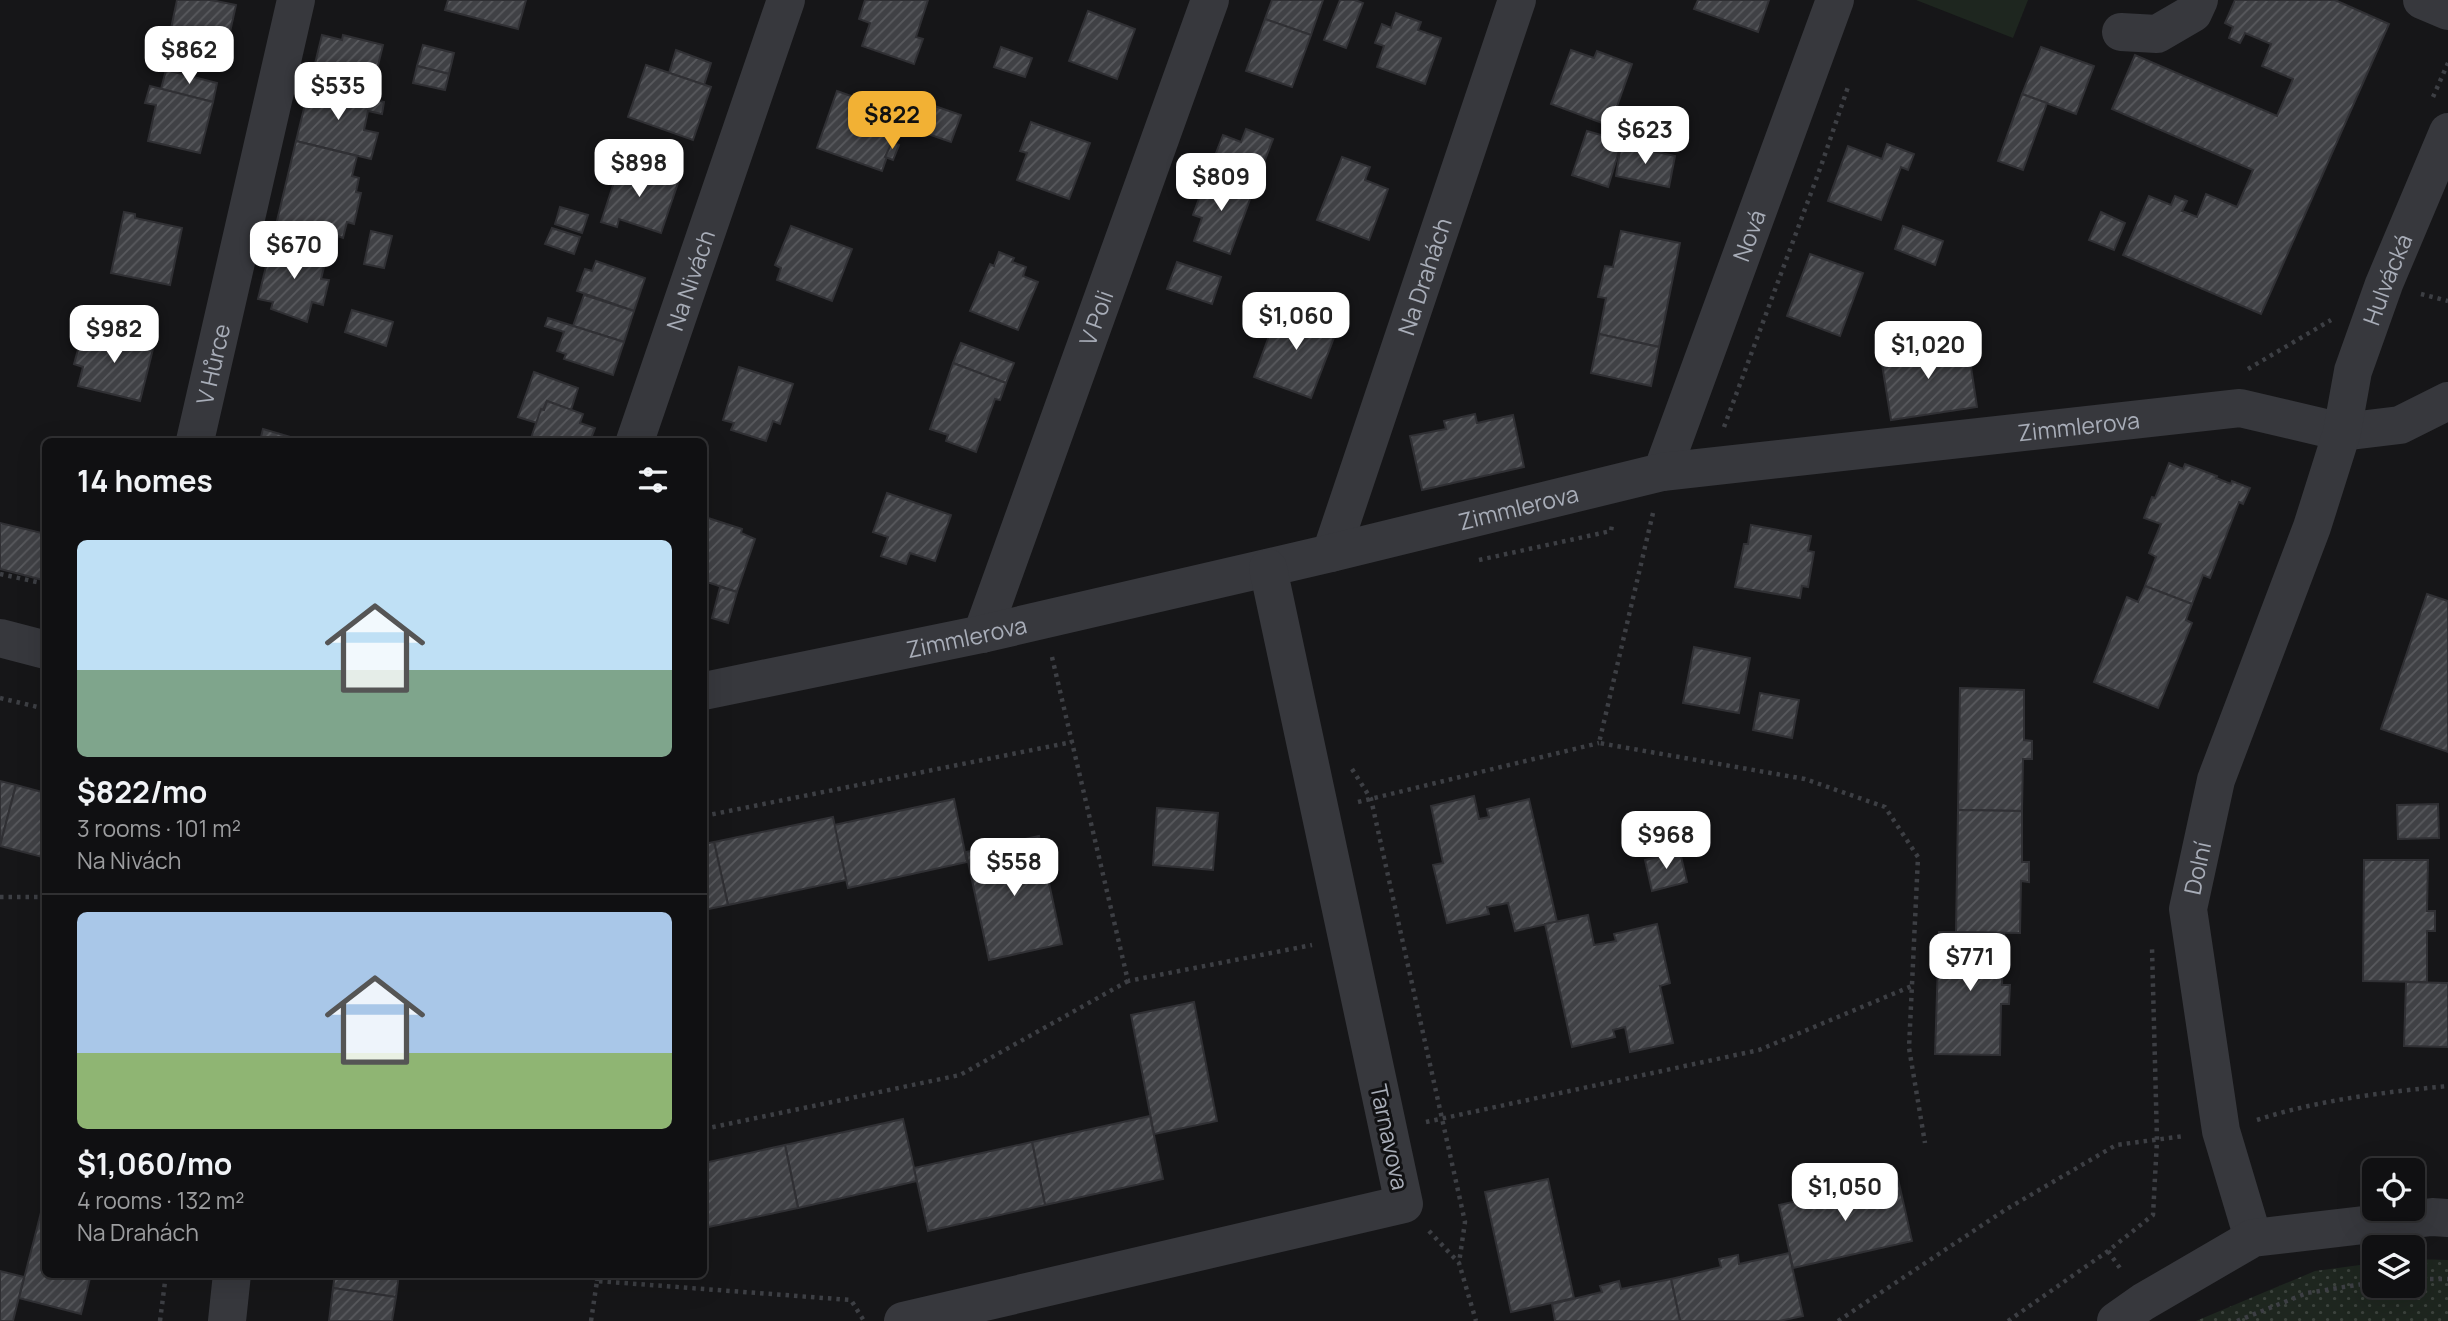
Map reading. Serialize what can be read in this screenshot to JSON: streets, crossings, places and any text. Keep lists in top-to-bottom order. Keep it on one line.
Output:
{"streets":{"street":["Nová","Na Drahách","Na Nivách","Hulvácká","V Poli","V Hůrce","Zimmlerova","Dolní","Tarnavova"]},"crossings":[["Nová","Zimmlerova"],["Na Drahách","Zimmlerova"],["Hulvácká","Zimmlerova"],["Hulvácká","Dolní"],["V Poli","Zimmlerova"],["Zimmlerova","Dolní"],["Zimmlerova","Tarnavova"]],"page":{"price":["$862","$535","$822","$623","$898","$809","$670","$1,060","$982","$1,020","$968","$558","$771","$1,050"],"heading":"14 homes","list":[{"name":"$822/mo","note":"3 rooms · 101 m² · Na Nivách"},{"name":"$1,060/mo","note":"4 rooms · 132 m² · Na Drahách"}]}}
